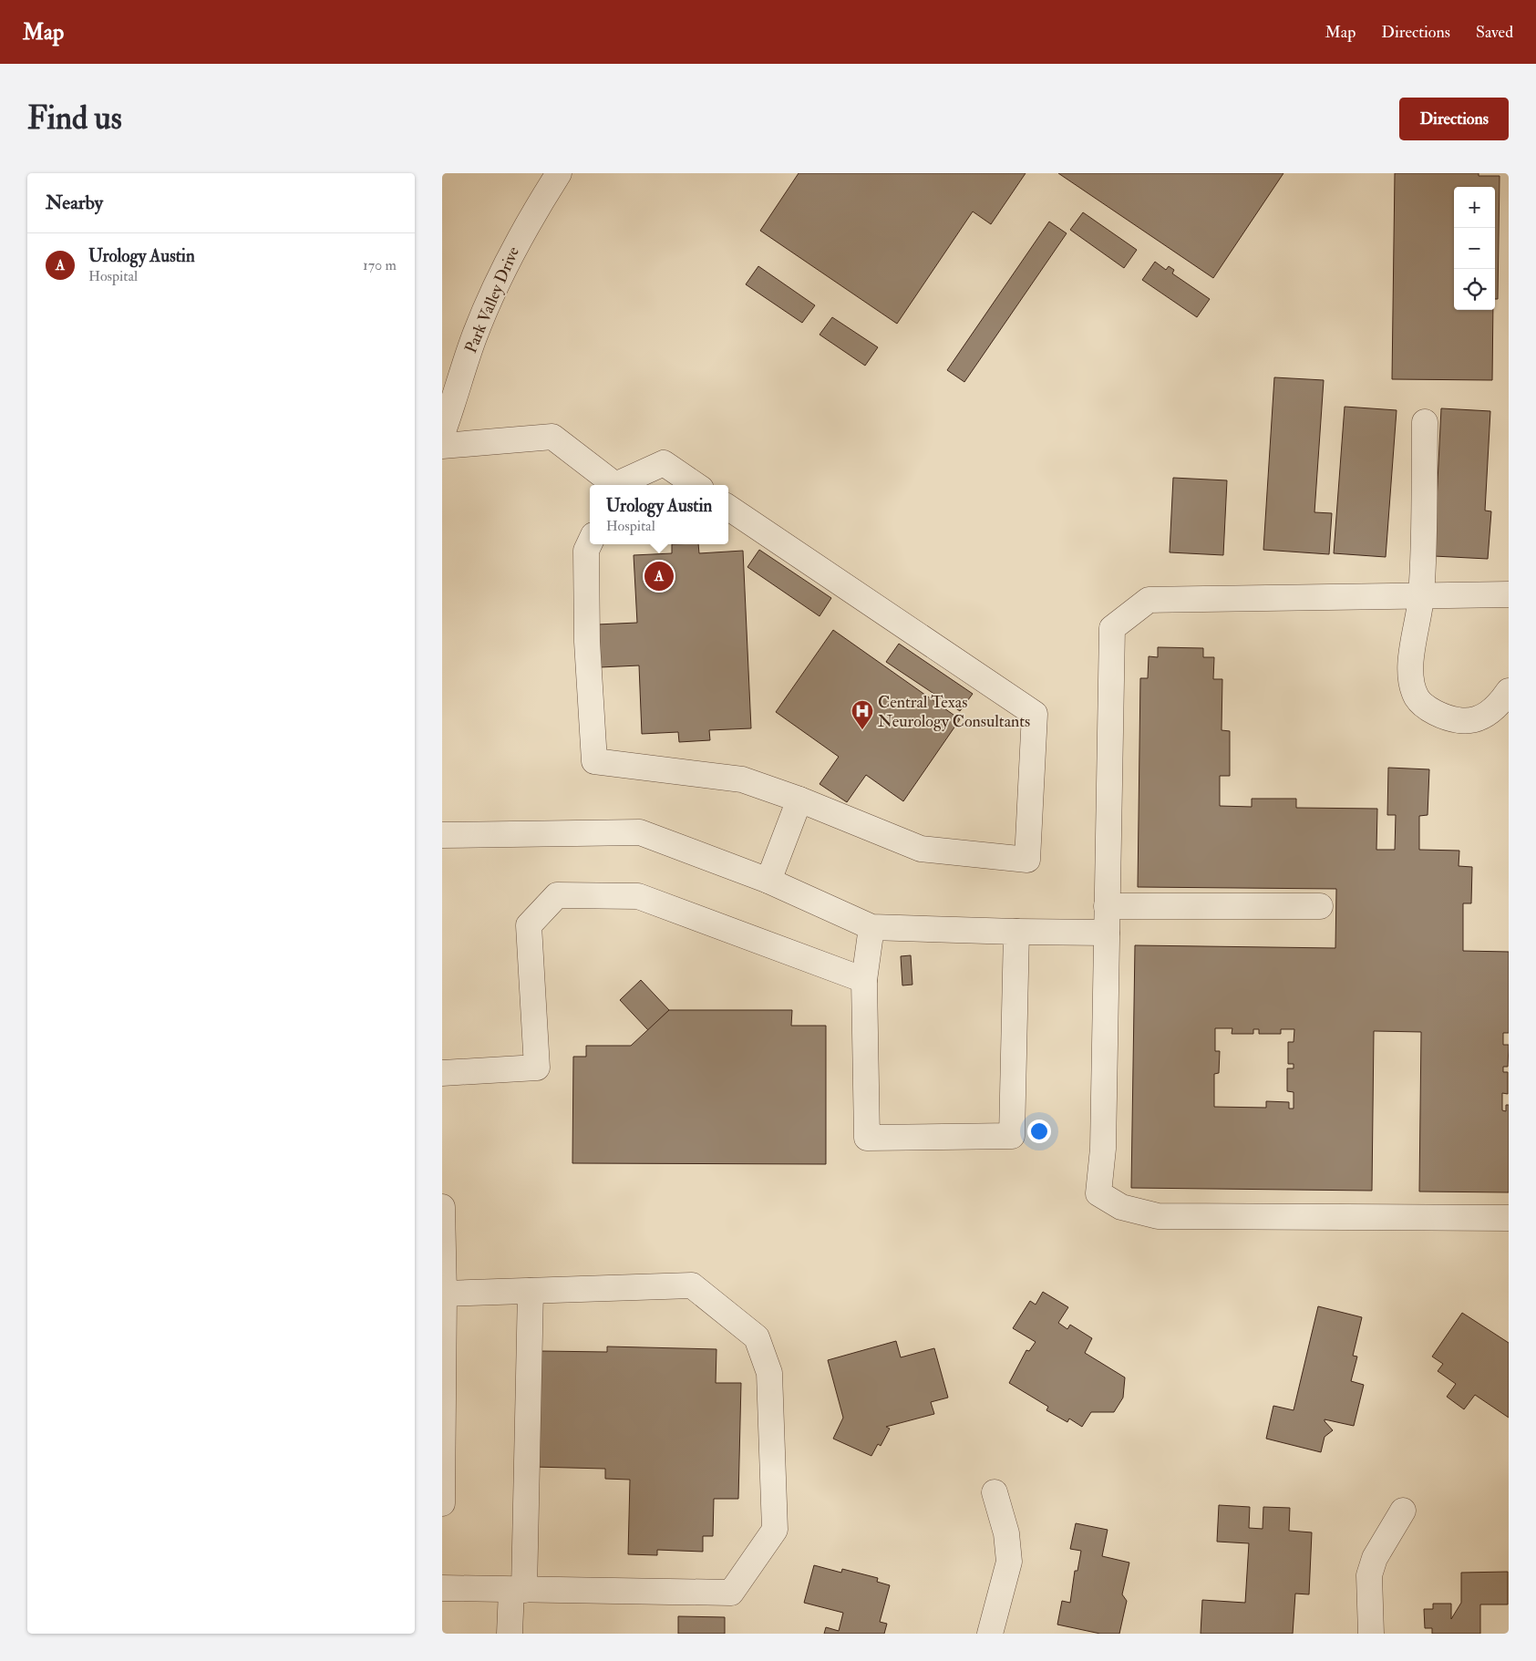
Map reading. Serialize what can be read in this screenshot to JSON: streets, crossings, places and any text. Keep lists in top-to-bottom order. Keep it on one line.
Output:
{"streets":{"street":["Park Valley Drive"]},"places":{"hospital":["Central Texas Neurology Consultants"]},"page":{"header":"Map","nav":["Map","Directions","Saved"],"buttons":"Directions","title":"Find us","heading":"Nearby","map_buttons":["+","−"],"list":[{"mark":"A","name":"Urology Austin","note":"Hospital","value":"170 m"}],"popup":["Urology Austin","Hospital"],"pins":"A"}}
